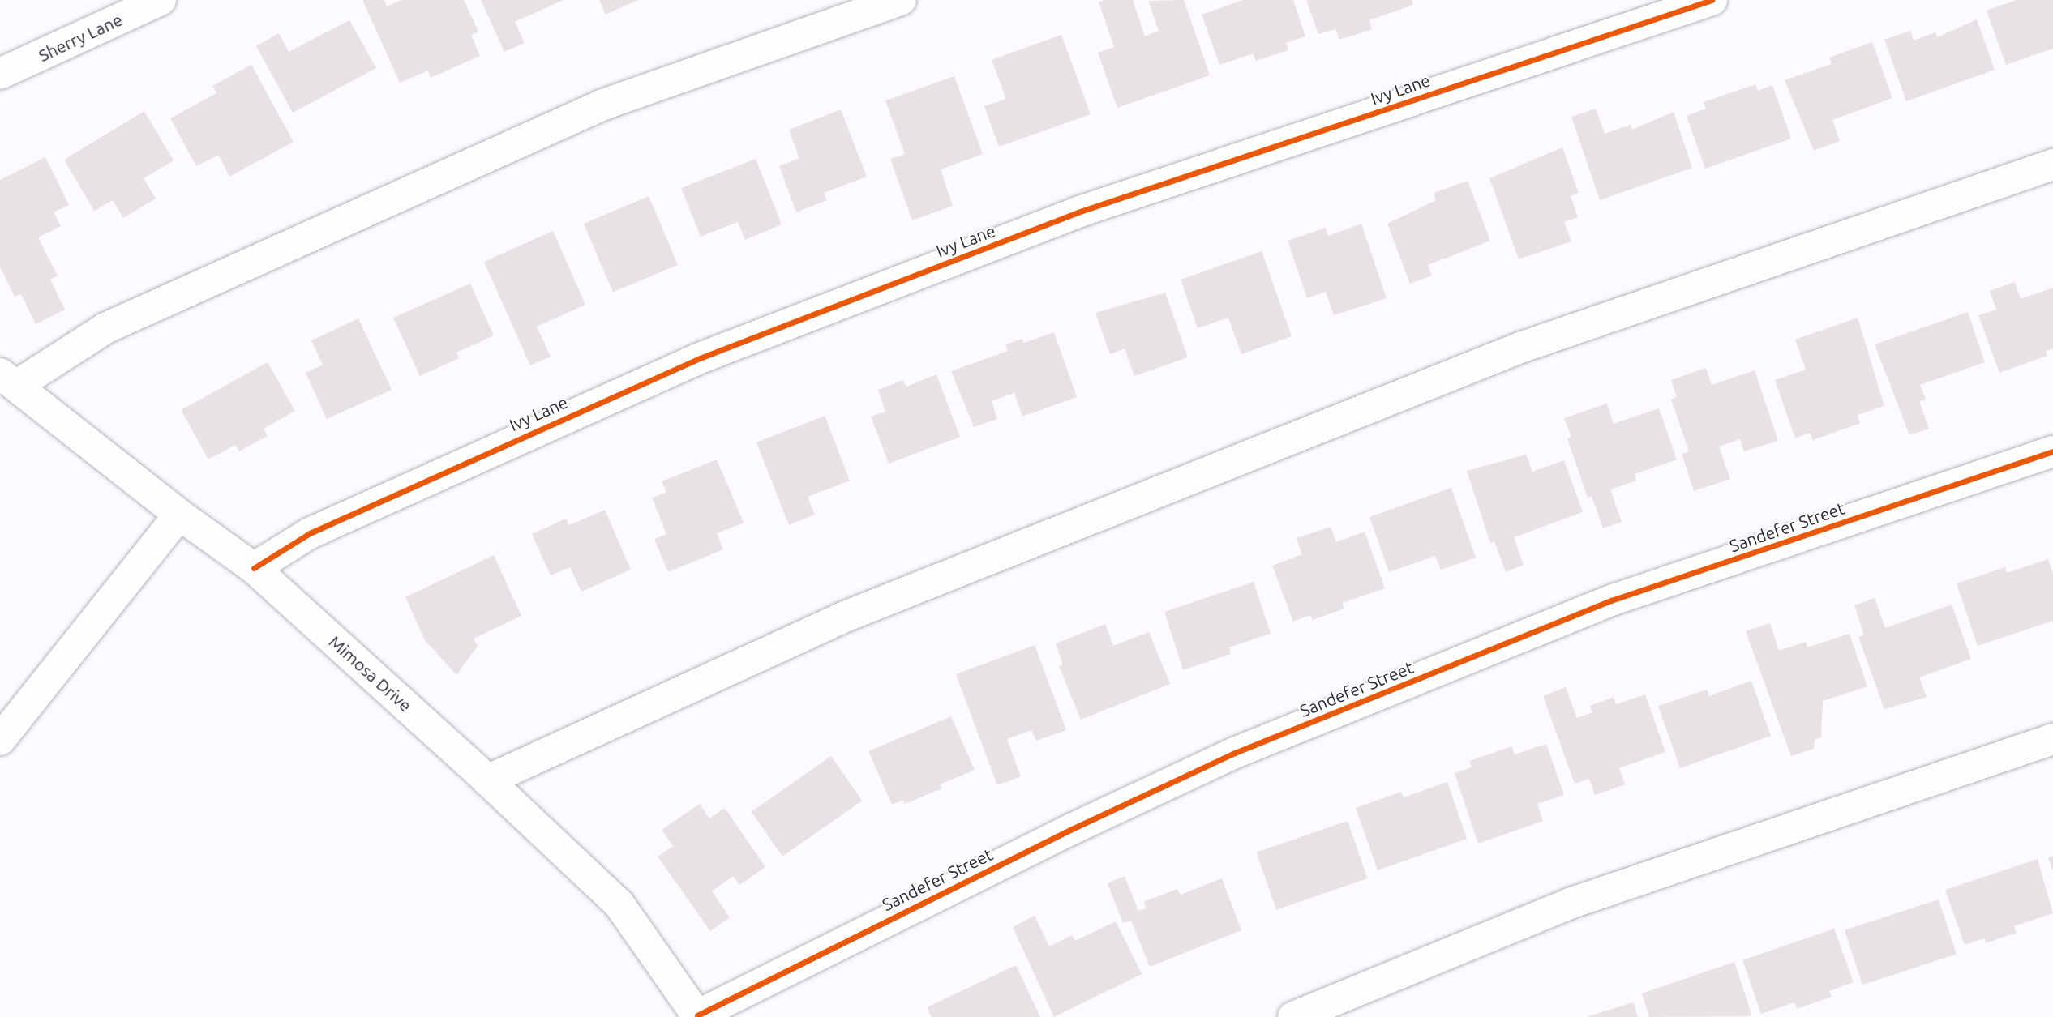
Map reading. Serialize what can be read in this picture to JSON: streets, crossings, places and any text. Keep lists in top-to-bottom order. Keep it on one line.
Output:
{"streets":{"street":["Sherry Lane","Ivy Lane","Sandefer Street","Mimosa Drive"]},"crossings":[["Ivy Lane","Mimosa Drive"],["Sandefer Street","Mimosa Drive"]]}
